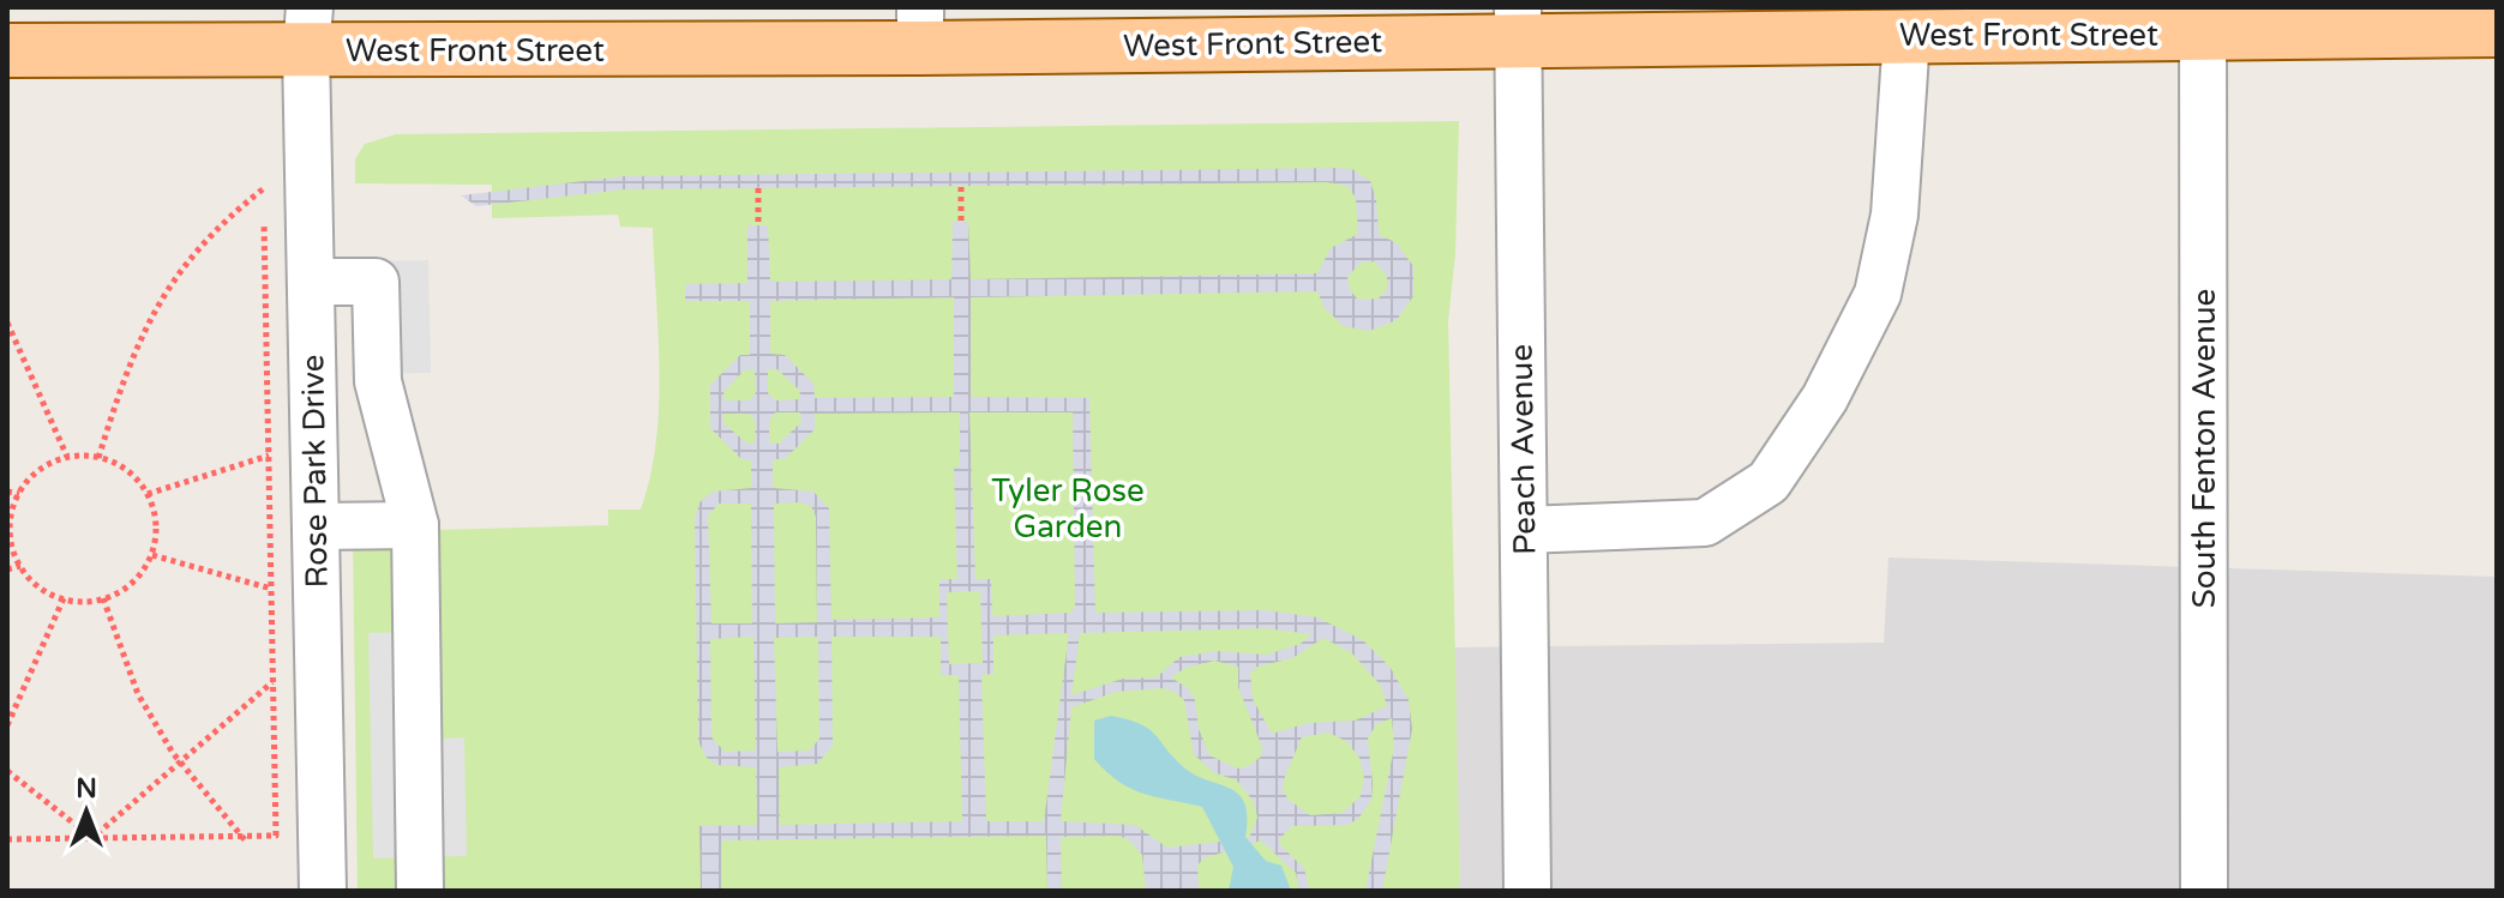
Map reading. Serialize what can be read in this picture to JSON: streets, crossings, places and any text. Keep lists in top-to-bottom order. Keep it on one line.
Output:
{"streets":{"main road":["West Front Street"],"street":["South Fenton Avenue","Peach Avenue","Rose Park Drive"]},"crossings":[["West Front Street","South Fenton Avenue"],["West Front Street","Peach Avenue"],["West Front Street","Rose Park Drive"]],"parks":["Tyler Rose Garden"],"north":"top"}
